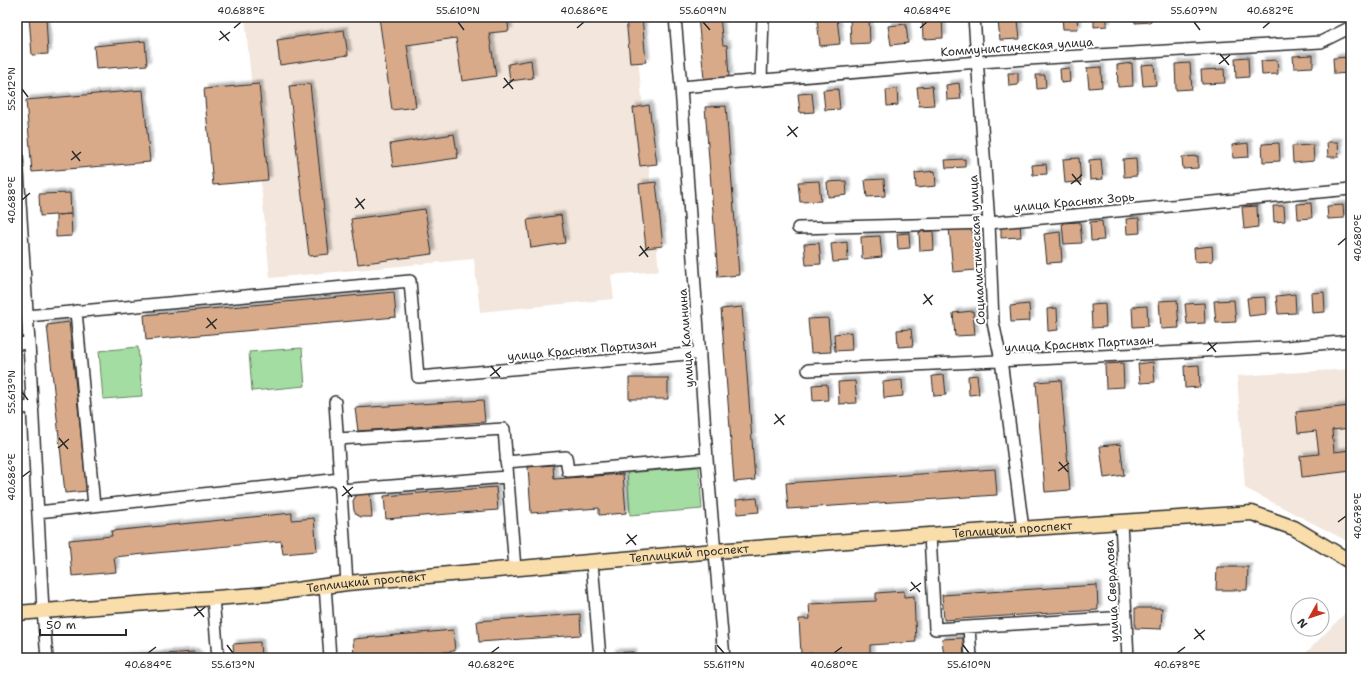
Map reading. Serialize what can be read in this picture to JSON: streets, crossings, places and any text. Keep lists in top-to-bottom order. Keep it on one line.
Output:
{"streets":{"main road":["Теплицкий проспект"],"street":["Коммунистическая улица","улица Красных Зорь","Социалистическая улица","улица Калинина","улица Красных Партизан","улица Свердлова"]},"crossings":[["Коммунистическая улица","Социалистическая улица"],["Коммунистическая улица","улица Калинина"],["улица Красных Зорь","Социалистическая улица"],["Социалистическая улица","улица Красных Партизан"],["Социалистическая улица","Теплицкий проспект"],["улица Калинина","улица Красных Партизан"],["улица Калинина","Теплицкий проспект"],["Теплицкий проспект","улица Свердлова"]],"scale_bar":"50 m","north":"bottom left","coordinates":["40.688°E","55.610°N","40.686°E","55.609°N","40.684°E","55.607°N","40.682°E","55.612°N","40.680°E","55.613°N","40.678°E","55.611°N"]}
